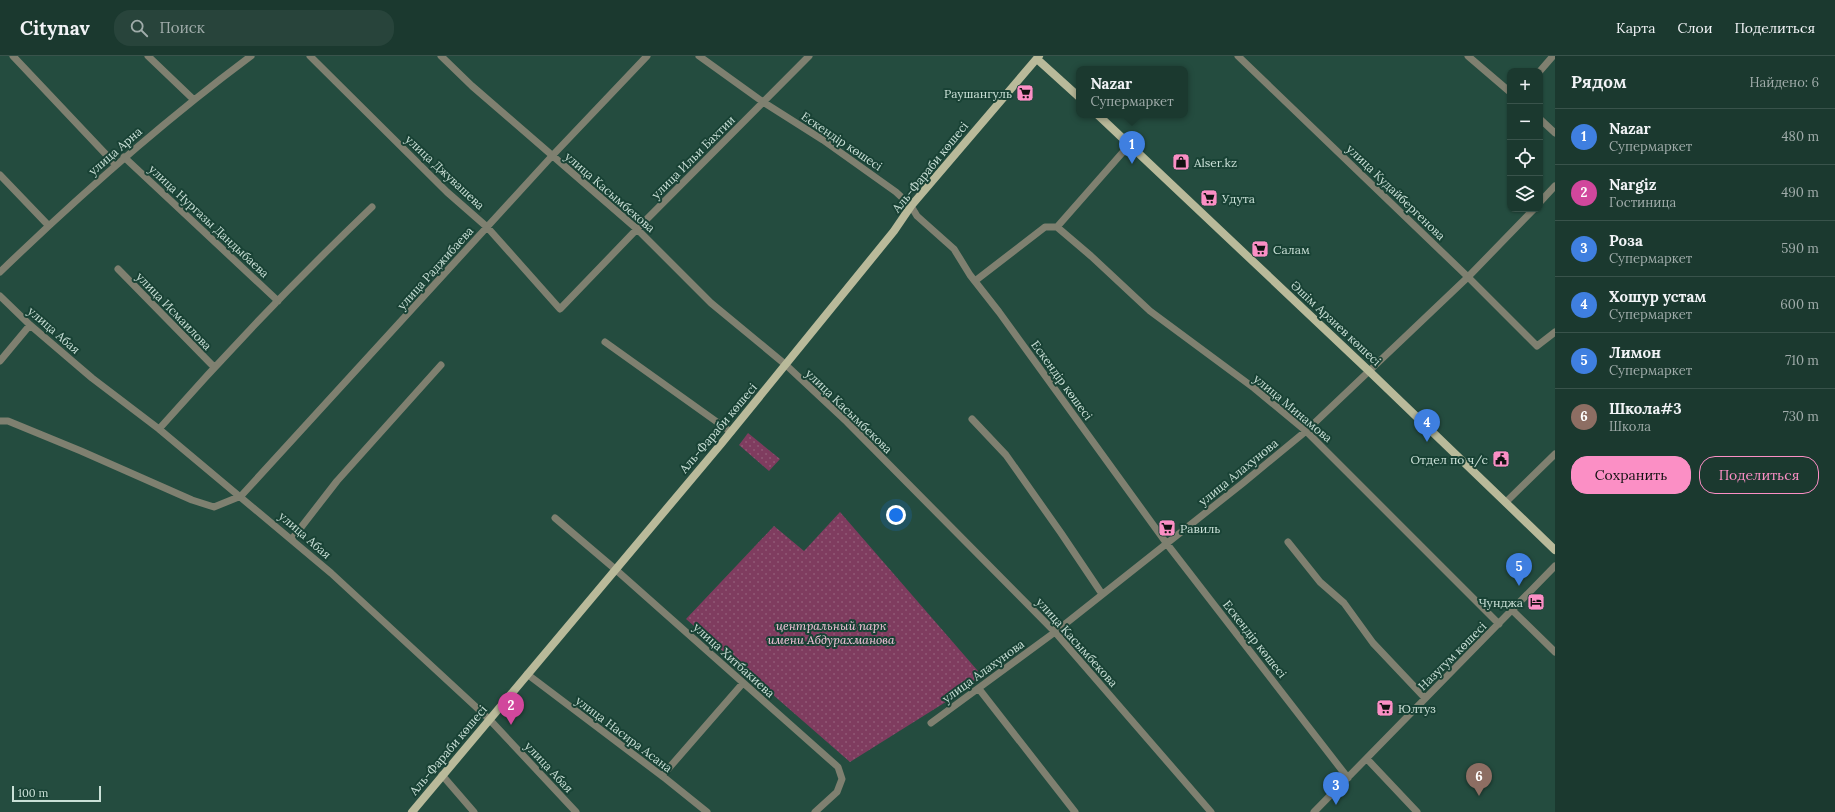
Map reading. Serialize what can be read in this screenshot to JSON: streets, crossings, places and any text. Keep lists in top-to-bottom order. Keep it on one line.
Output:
{"streets":{"main road":["Аль-Фараби көшесі","Әшім Арзиев көшесі"],"street":["Ескендір көшесі","улица Арна","улица Ильи Бахтии","улица Джувашева","улица Касымбекова","улица Кудайбергенова","улица Нургазы Дандыбаева","улица Раджибаева","улица Исмаилова","улица Абая","улица Минамова","улица Алахунова","Назугум көшесі","улица Хитбакиева","улица Насира Асана"]},"crossings":[["Ескендір көшесі","улица Ильи Бахтии"],["Ескендір көшесі","Аль-Фараби көшесі"],["Ескендір көшесі","улица Алахунова"],["Ескендір көшесі","Назугум көшесі"],["улица Арна","улица Нургазы Дандыбаева"],["улица Ильи Бахтии","улица Джувашева"],["улица Ильи Бахтии","улица Касымбекова"],["Аль-Фараби көшесі","улица Касымбекова"],["Аль-Фараби көшесі","улица Абая"],["Аль-Фараби көшесі","улица Хитбакиева"],["Аль-Фараби көшесі","улица Насира Асана"],["улица Джувашева","улица Раджибаева"],["улица Касымбекова","улица Раджибаева"],["улица Касымбекова","улица Алахунова"],["улица Кудайбергенова","улица Алахунова"],["улица Раджибаева","улица Абая"],["Әшім Арзиев көшесі","улица Алахунова"],["улица Минамова","улица Алахунова"],["улица Минамова","Назугум көшесі"]],"parks":["центральный парк имени Абдурахманова"],"places":{"supermarket":["Раушангуль","Удута","Салам","Равиль","Юлтуз"],"shop":["Alser.kz"],"public building":["Отдел по ч/с"],"hotel":["Чунджа"]},"scale_bar":"100 m","page":{"header":"Citynav","search":"Поиск","nav":["Карта","Слои","Поделиться"],"heading":["Рядом","Найдено: 6"],"popup":["Nazar","Супермаркет"],"map_buttons":["+","−"],"list":[{"mark":"1","name":"Nazar","note":"Супермаркет","value":"480 m"},{"mark":"2","name":"Nargiz","note":"Гостиница","value":"490 m"},{"mark":"3","name":"Роза","note":"Супермаркет","value":"590 m"},{"mark":"4","name":"Хошур устам","note":"Супермаркет","value":"600 m"},{"mark":"5","name":"Лимон","note":"Супермаркет","value":"710 m"},{"mark":"6","name":"Школа#3","note":"Школа","value":"730 m"}],"pins":["1","4","5","2","6","3"],"buttons":["Сохранить","Поделиться"],"scale":"100 m"}}
